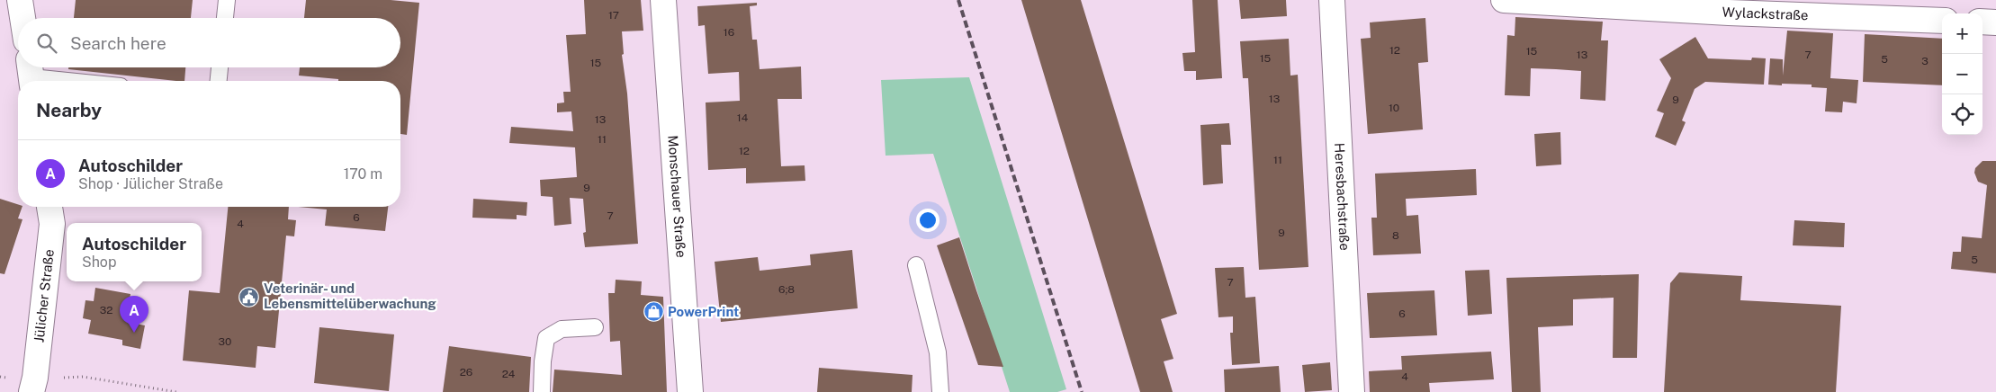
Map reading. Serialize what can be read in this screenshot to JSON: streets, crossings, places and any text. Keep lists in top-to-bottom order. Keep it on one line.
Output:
{"streets":{"street":["Wylackstraße","Monschauer Straße","Heresbachstraße","Jülicher Straße"]},"places":{"public building":["Veterinär- und Lebensmittelüberwachung"],"shop":["PowerPrint"]},"house_numbers":["17","16","12","15","13","7","15","5","3","15","13","9","10","14","13","11","12","11","9","7","6","4","9","8","5","7","6;8","32","6","30","26","24","4"],"page":{"map_buttons":["+","−"],"search":"Search here","heading":"Nearby","list":[{"mark":"A","name":"Autoschilder","note":"Shop · Jülicher Straße","value":"170 m"}],"popup":["Autoschilder","Shop"],"pins":"A"}}
